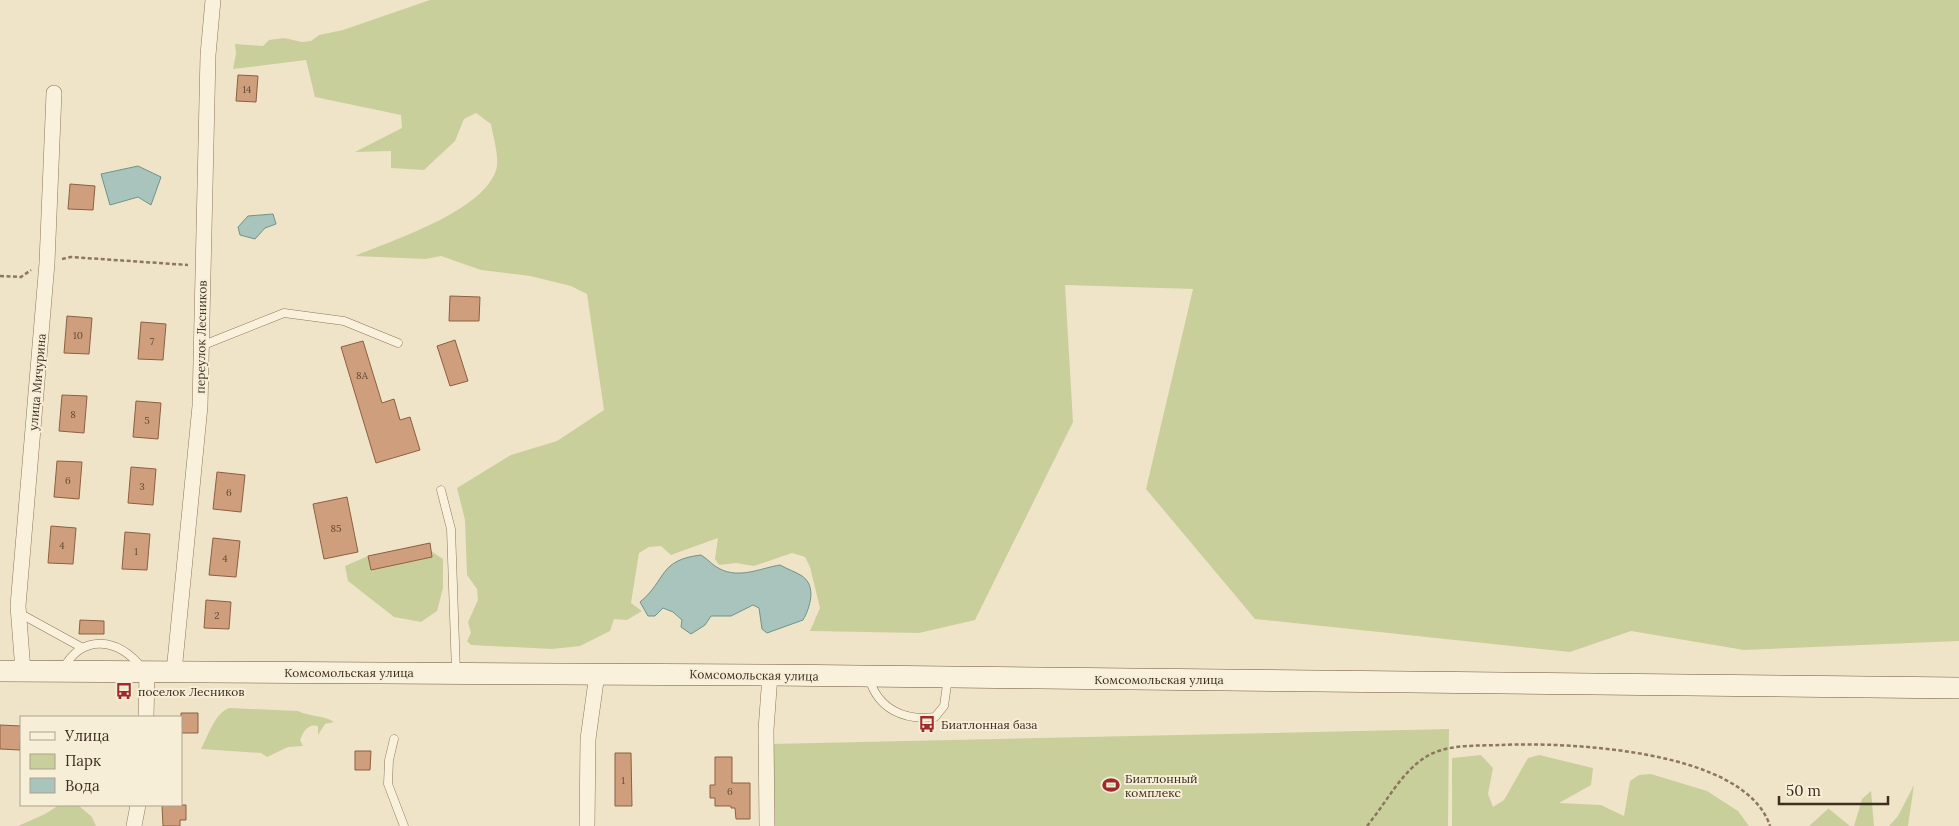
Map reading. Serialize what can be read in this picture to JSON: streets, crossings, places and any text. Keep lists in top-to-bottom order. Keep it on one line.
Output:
{"streets":{"main road":["Комсомольская улица"],"street":["переулок Лесников","улица Мичурина"]},"crossings":[["переулок Лесников","Комсомольская улица"],["улица Мичурина","Комсомольская улица"]],"places":{"bus stop":["поселок Лесников","Биатлонная база"],"sports":["Биатлонный комплекс"]},"house_numbers":["14","10","7","8А","8","5","6","3","6","85","4","1","4","2","1","6"],"legend":["Улица","Парк","Вода"],"scale_bar":"50 m"}
